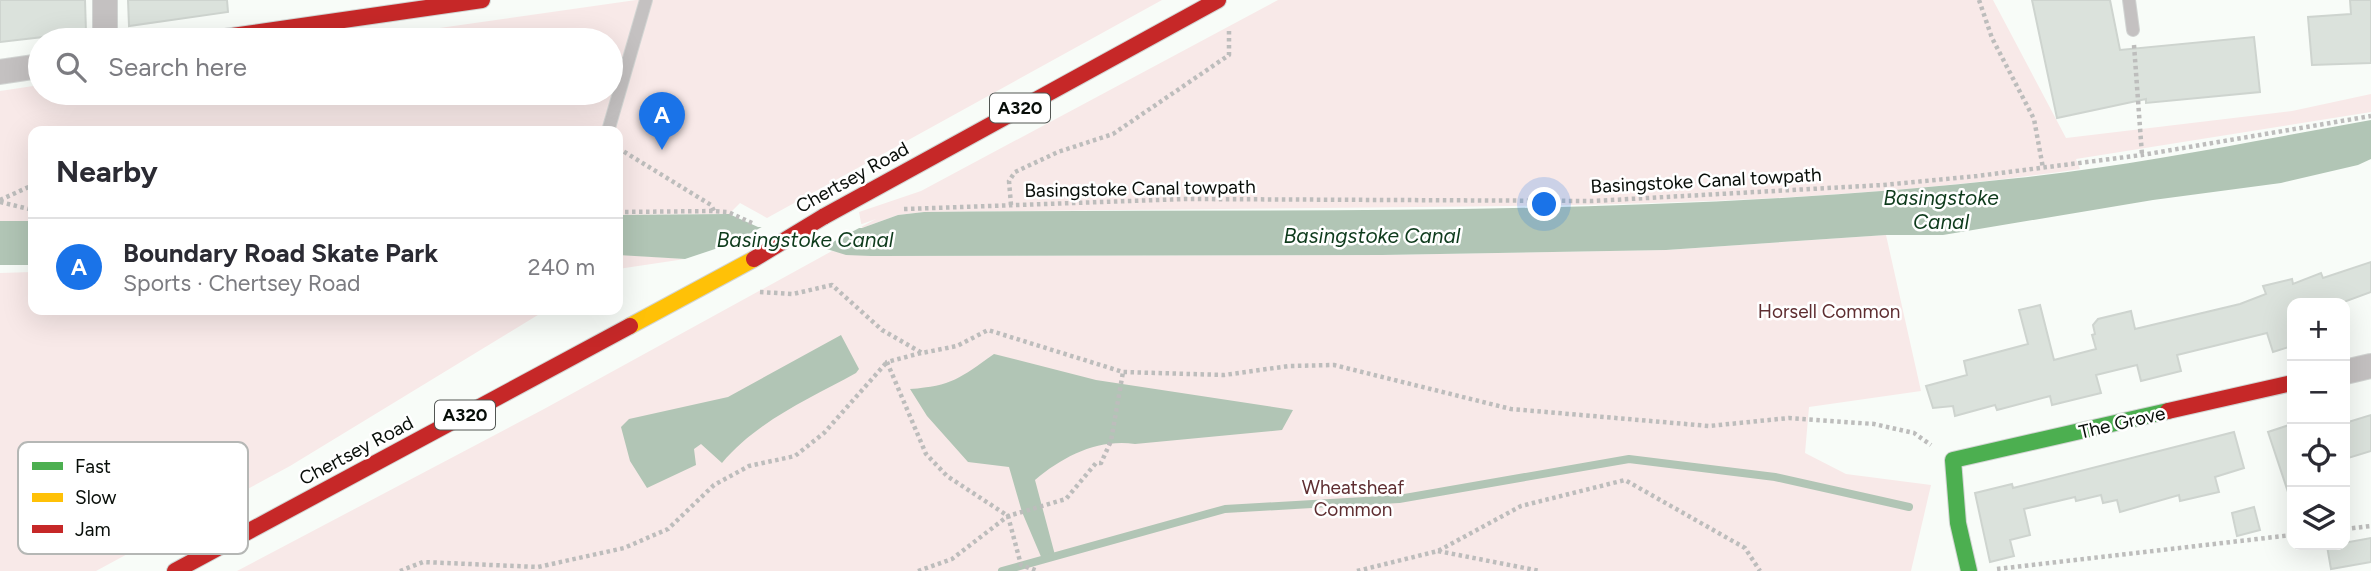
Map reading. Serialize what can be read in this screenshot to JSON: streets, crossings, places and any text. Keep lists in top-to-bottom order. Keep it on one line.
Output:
{"streets":{"main road":["A320","Chertsey Road","The Grove"],"path":["Basingstoke Canal towpath"]},"water":["Basingstoke Canal"],"parks":["Horsell Common","Wheatsheaf Common"],"legend":["Fast","Slow","Jam"],"page":{"search":"Search here","pins":"A","heading":"Nearby","list":[{"mark":"A","name":"Boundary Road Skate Park","note":"Sports · Chertsey Road","value":"240 m"}],"map_buttons":["+","−"]}}
